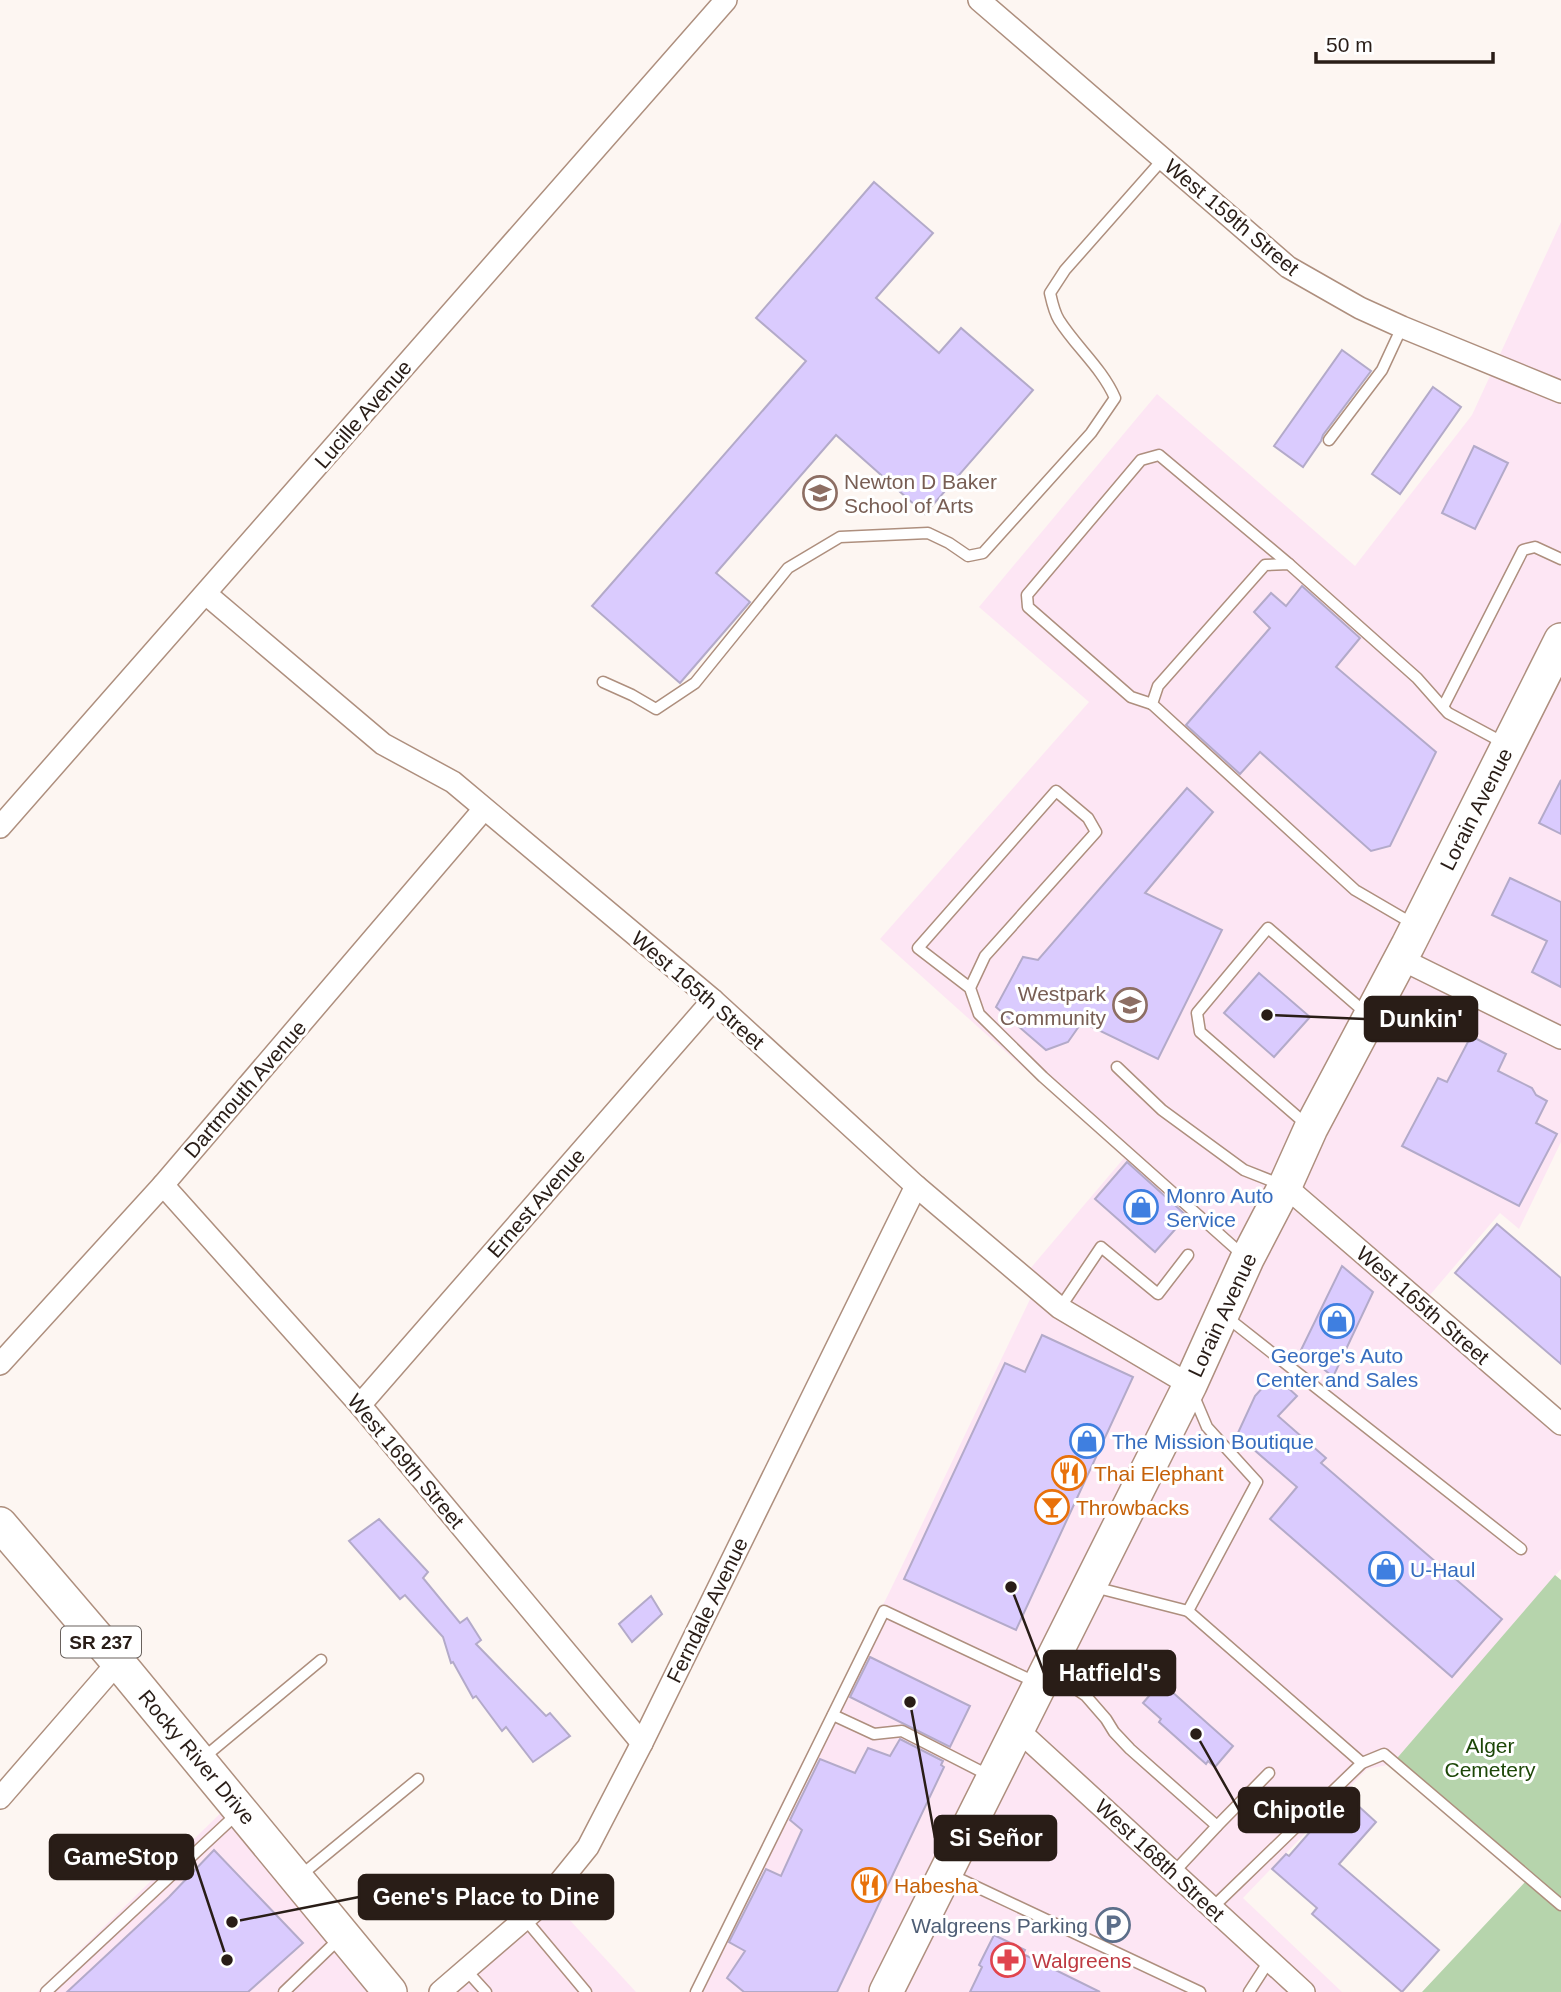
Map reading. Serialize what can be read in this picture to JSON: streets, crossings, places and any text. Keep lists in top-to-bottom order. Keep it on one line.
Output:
{"streets":{"main road":["Lorain Avenue","SR 237","Rocky River Drive"],"street":["West 159th Street","Lucille Avenue","West 165th Street","Dartmouth Avenue","Ernest Avenue","West 169th Street","Ferndale Avenue","West 168th Street"]},"crossings":[["Lucille Avenue","West 165th Street"],["Lorain Avenue","West 165th Street"],["Lorain Avenue","West 168th Street"],["West 165th Street","Dartmouth Avenue"],["West 165th Street","Ernest Avenue"],["West 165th Street","Ferndale Avenue"],["Dartmouth Avenue","West 169th Street"],["Ernest Avenue","West 169th Street"],["West 169th Street","Ferndale Avenue"]],"parks":["Alger Cemetery"],"places":{"school or university":["Newton D Baker School of Arts","Westpark Community"],"other":["Dunkin'","Hatfield's","Si Señor","Chipotle","Gene's Place to Dine","GameStop"],"shop":["Monro Auto Service","George's Auto Center and Sales","The Mission Boutique","U-Haul"],"restaurant":["Thai Elephant","Habesha"],"bar":["Throwbacks"],"parking":["Walgreens Parking"],"pharmacy":["Walgreens"]},"scale_bar":"50 m"}
